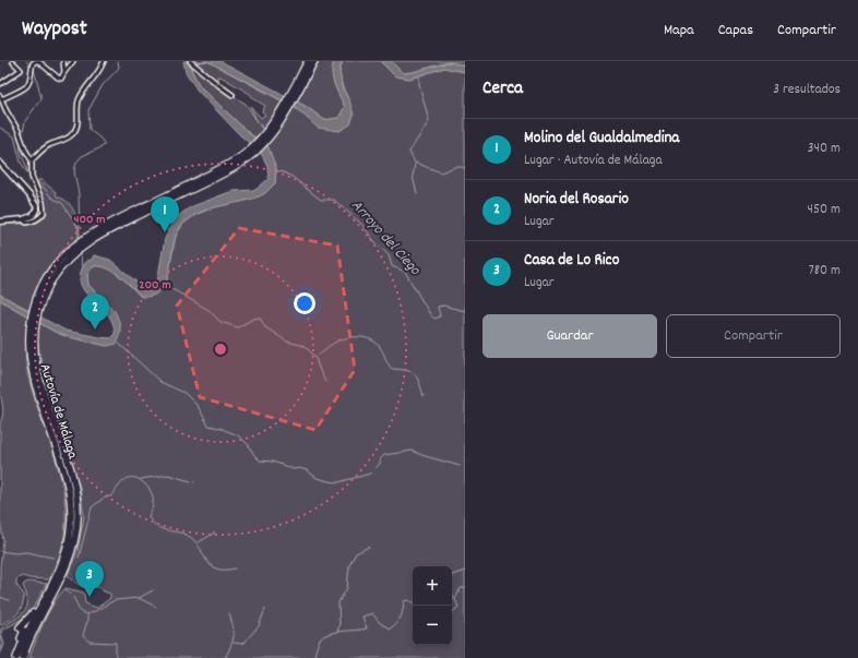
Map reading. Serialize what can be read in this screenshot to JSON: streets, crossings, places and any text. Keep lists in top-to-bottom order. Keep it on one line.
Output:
{"streets":{"highway":["Autovía de Málaga"]},"water":["Arroyo del Ciego"],"page":{"header":"Waypost","nav":["Mapa","Capas","Compartir"],"heading":["Cerca","3 resultados"],"list":[{"mark":"1","name":"Molino del Gualdalmedina","note":"Lugar · Autovía de Málaga","value":"340 m"},{"mark":"2","name":"Noria del Rosario","note":"Lugar","value":"450 m"},{"mark":"3","name":"Casa de Lo Rico","note":"Lugar","value":"780 m"}],"pins":["1","2","3"],"buttons":["Guardar","Compartir"],"map_buttons":["+","−"]},"rings":["400 m","200 m"]}
